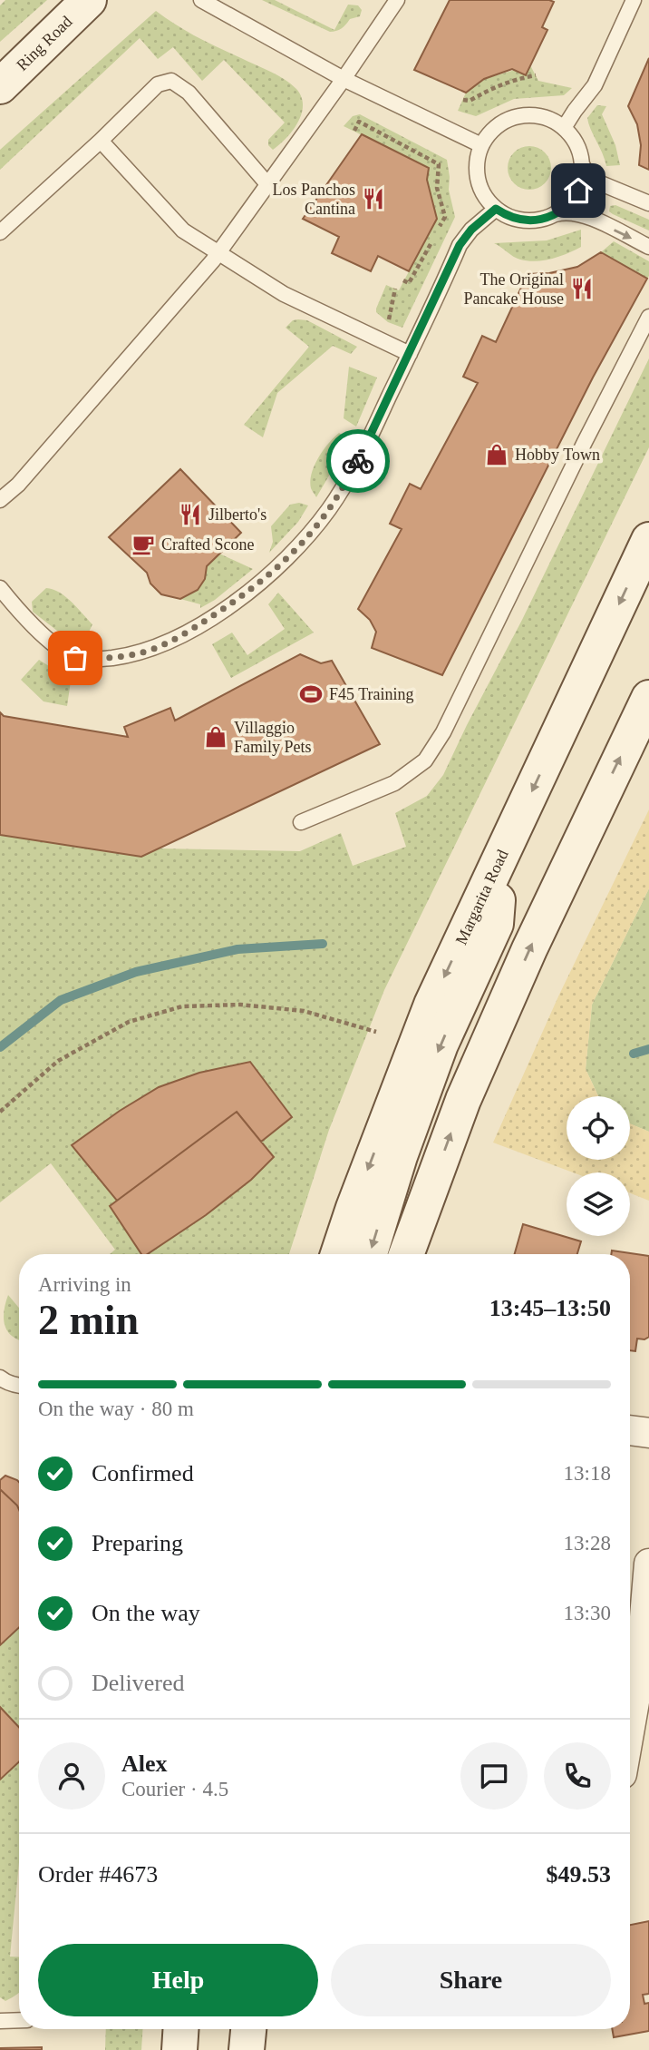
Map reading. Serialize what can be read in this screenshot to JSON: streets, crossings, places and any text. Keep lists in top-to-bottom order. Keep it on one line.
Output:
{"streets":{"main road":["Ring Road","Margarita Road"]},"places":{"restaurant":["Los Panchos Cantina","The Original Pancake House","Jilberto's"],"shop":["Hobby Town","Villaggio Family Pets"],"cafe":["Crafted Scone"],"sports":["F45 Training"]},"page":{"heading":["2 min","Arriving in","13:45–13:50"],"panel":["Alex","Courier · 4.5","Order #4673","$49.53"],"bar":"On the way · 80 m","list":[["Confirmed","13:18"],["Preparing","13:28"],["On the way","13:30"],"Delivered"],"buttons":["Help","Share"]}}
